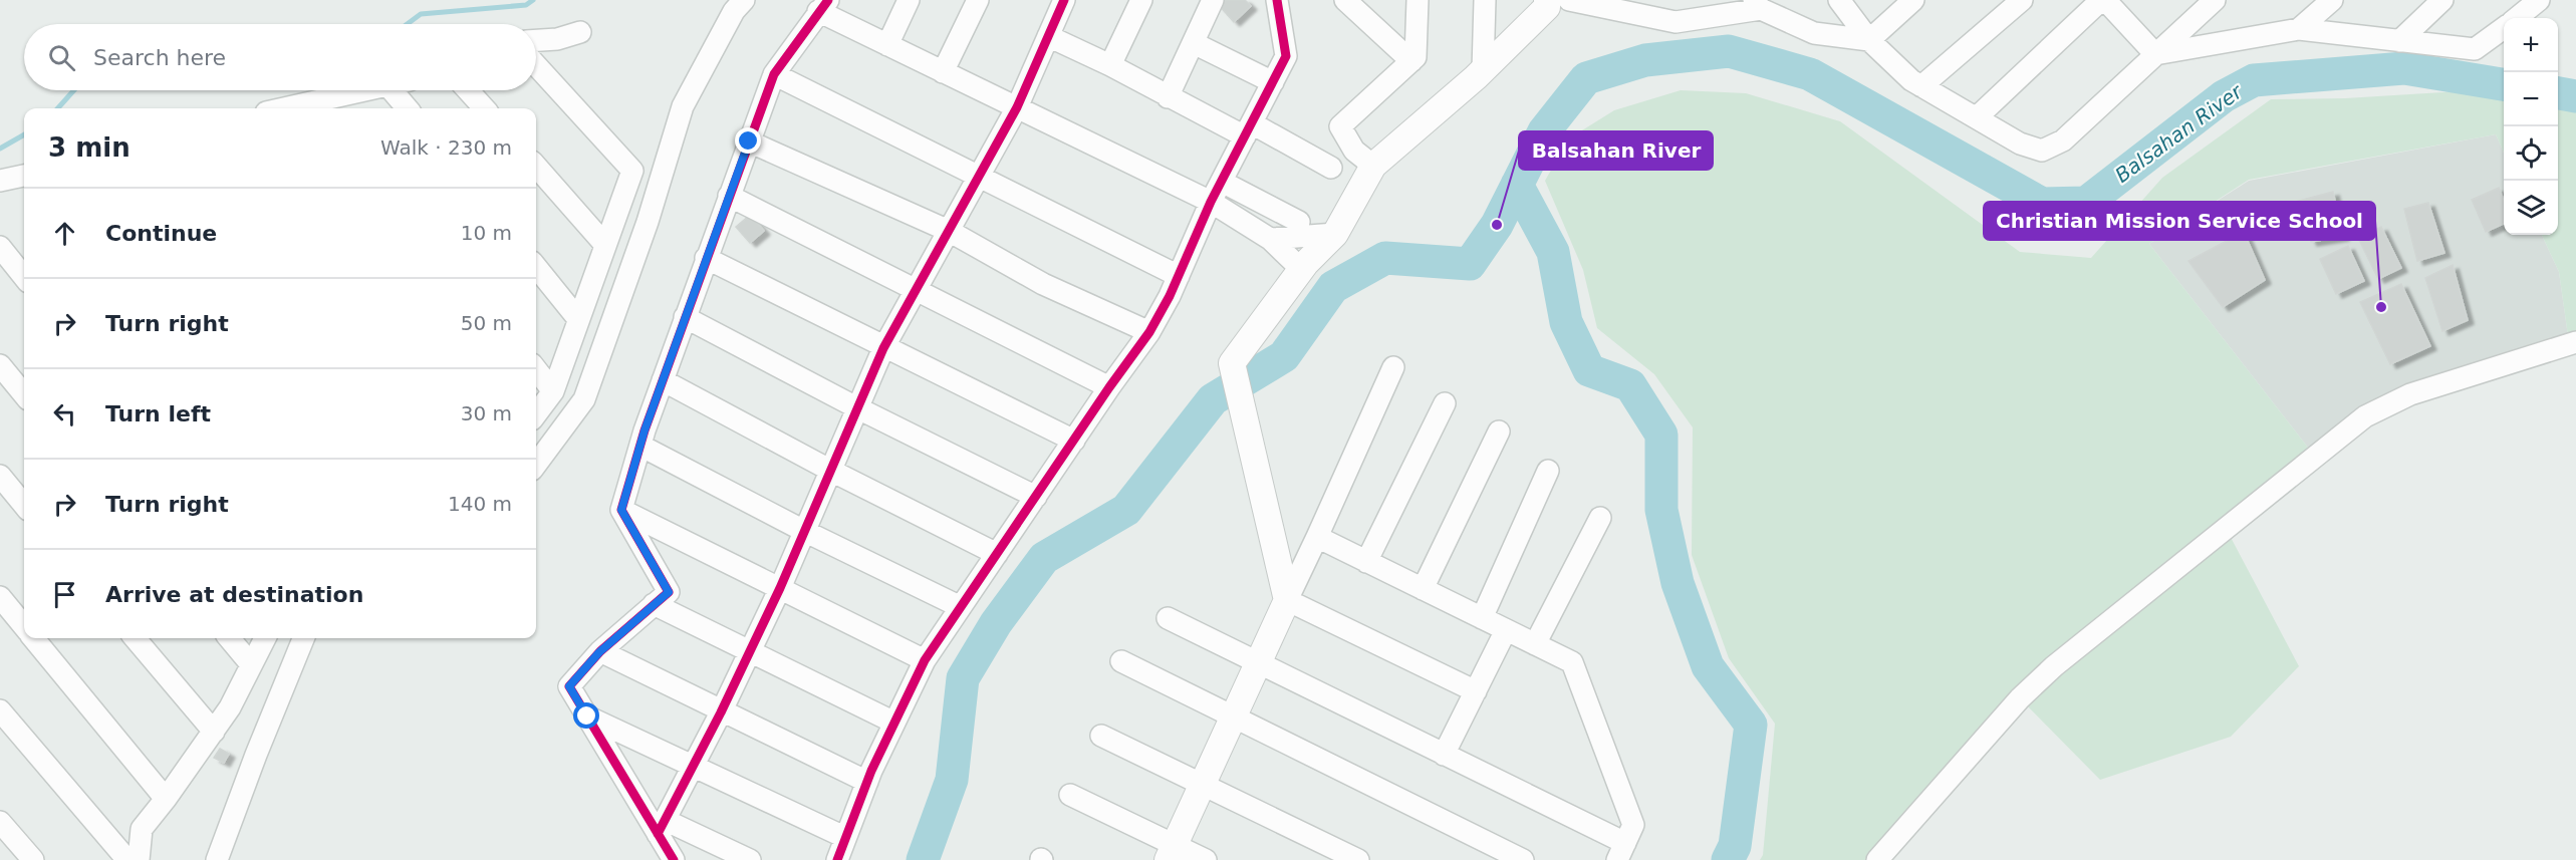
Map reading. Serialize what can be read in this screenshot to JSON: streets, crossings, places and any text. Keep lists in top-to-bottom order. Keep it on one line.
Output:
{"water":["Balsahan River"],"places":["Balsahan River","Christian Mission Service School"],"page":{"map_buttons":["+","−"],"search":"Search here","heading":["3 min","Walk · 230 m"],"list":[["Continue","10 m"],["Turn right","50 m"],["Turn left","30 m"],["Turn right","140 m"],"Arrive at destination"]}}
